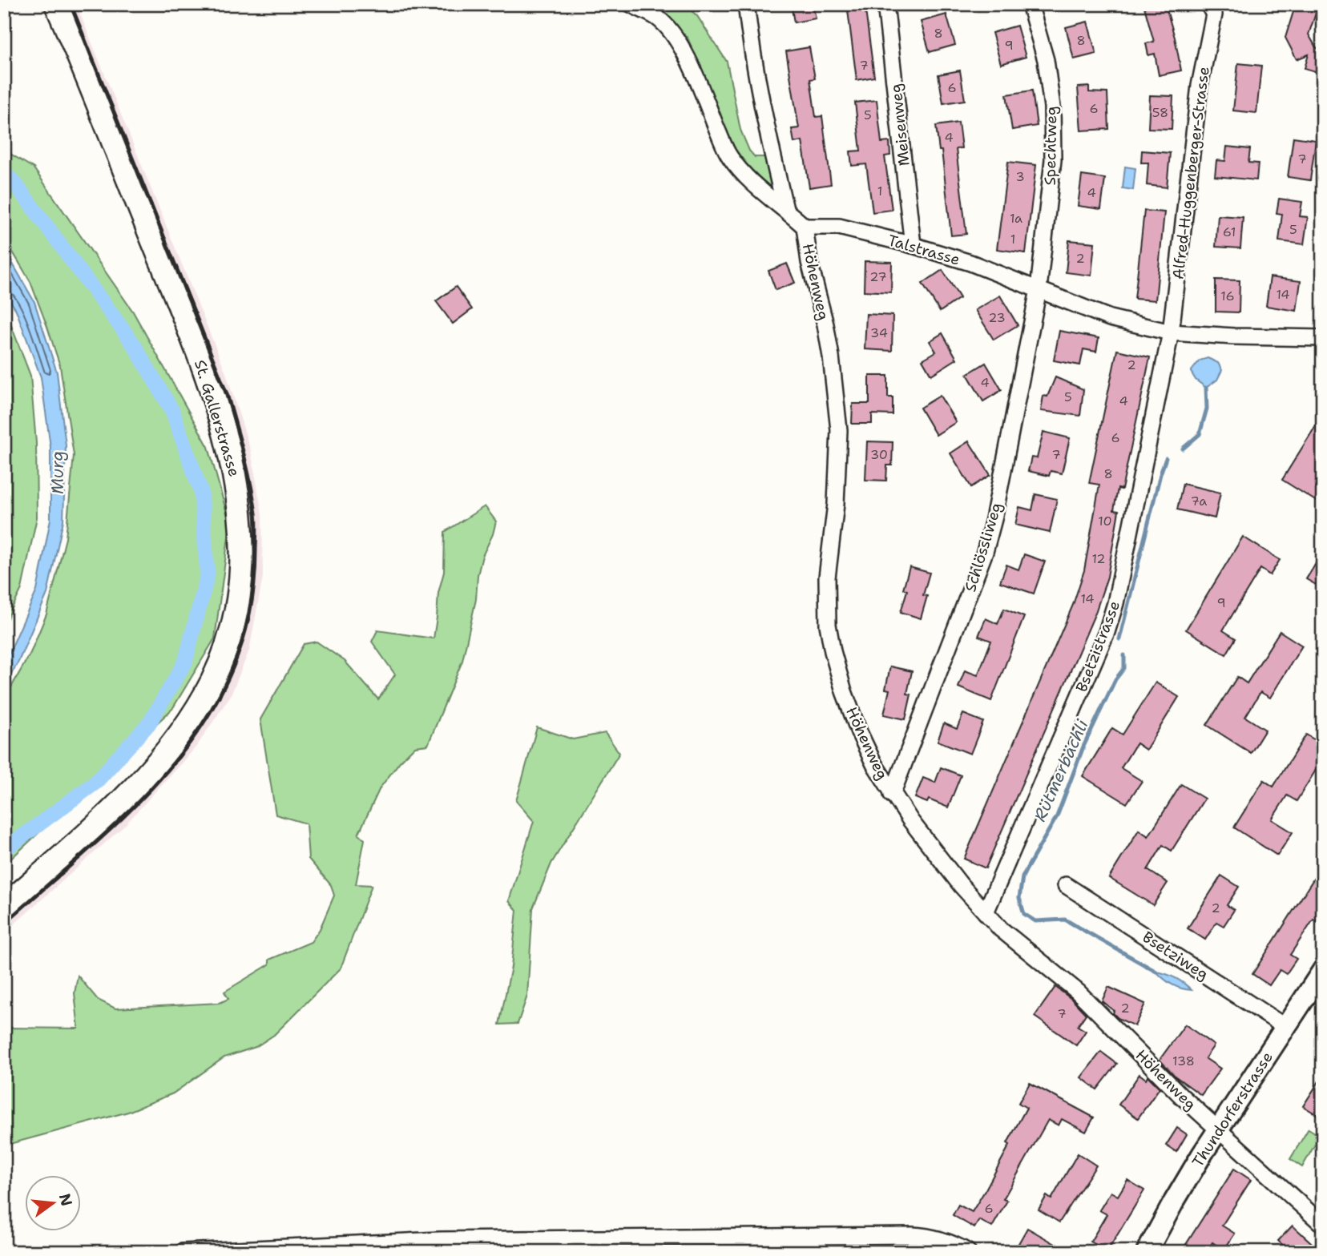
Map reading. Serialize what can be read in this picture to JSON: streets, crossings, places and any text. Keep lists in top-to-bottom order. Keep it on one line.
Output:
{"streets":{"main road":["St. Gallerstrasse"],"street":["Meisenweg","Spechtweg","Alfred-Huggenberger-Strasse","Talstrasse","Höhenweg","Schlössliweg","Bsetzistrasse","Bsetziweg","Thundorferstrasse"]},"crossings":[["Meisenweg","Talstrasse"],["Spechtweg","Talstrasse"],["Spechtweg","Schlössliweg"],["Alfred-Huggenberger-Strasse","Talstrasse"],["Alfred-Huggenberger-Strasse","Bsetzistrasse"],["Talstrasse","Höhenweg"],["Talstrasse","Schlössliweg"],["Talstrasse","Bsetzistrasse"],["Höhenweg","Schlössliweg"],["Höhenweg","Bsetzistrasse"],["Höhenweg","Thundorferstrasse"],["Bsetziweg","Thundorferstrasse"]],"water":["Murg","Rütmerbächli"],"house_numbers":["8","8","9","7","6","6","58","5","4","7","3","1","4","1a","5","61","1","2","27","14","16","23","34","2","4","5","4","6","30","7","8","7a","10","12","14","9","2","2","7","138","6"],"north":"right"}
